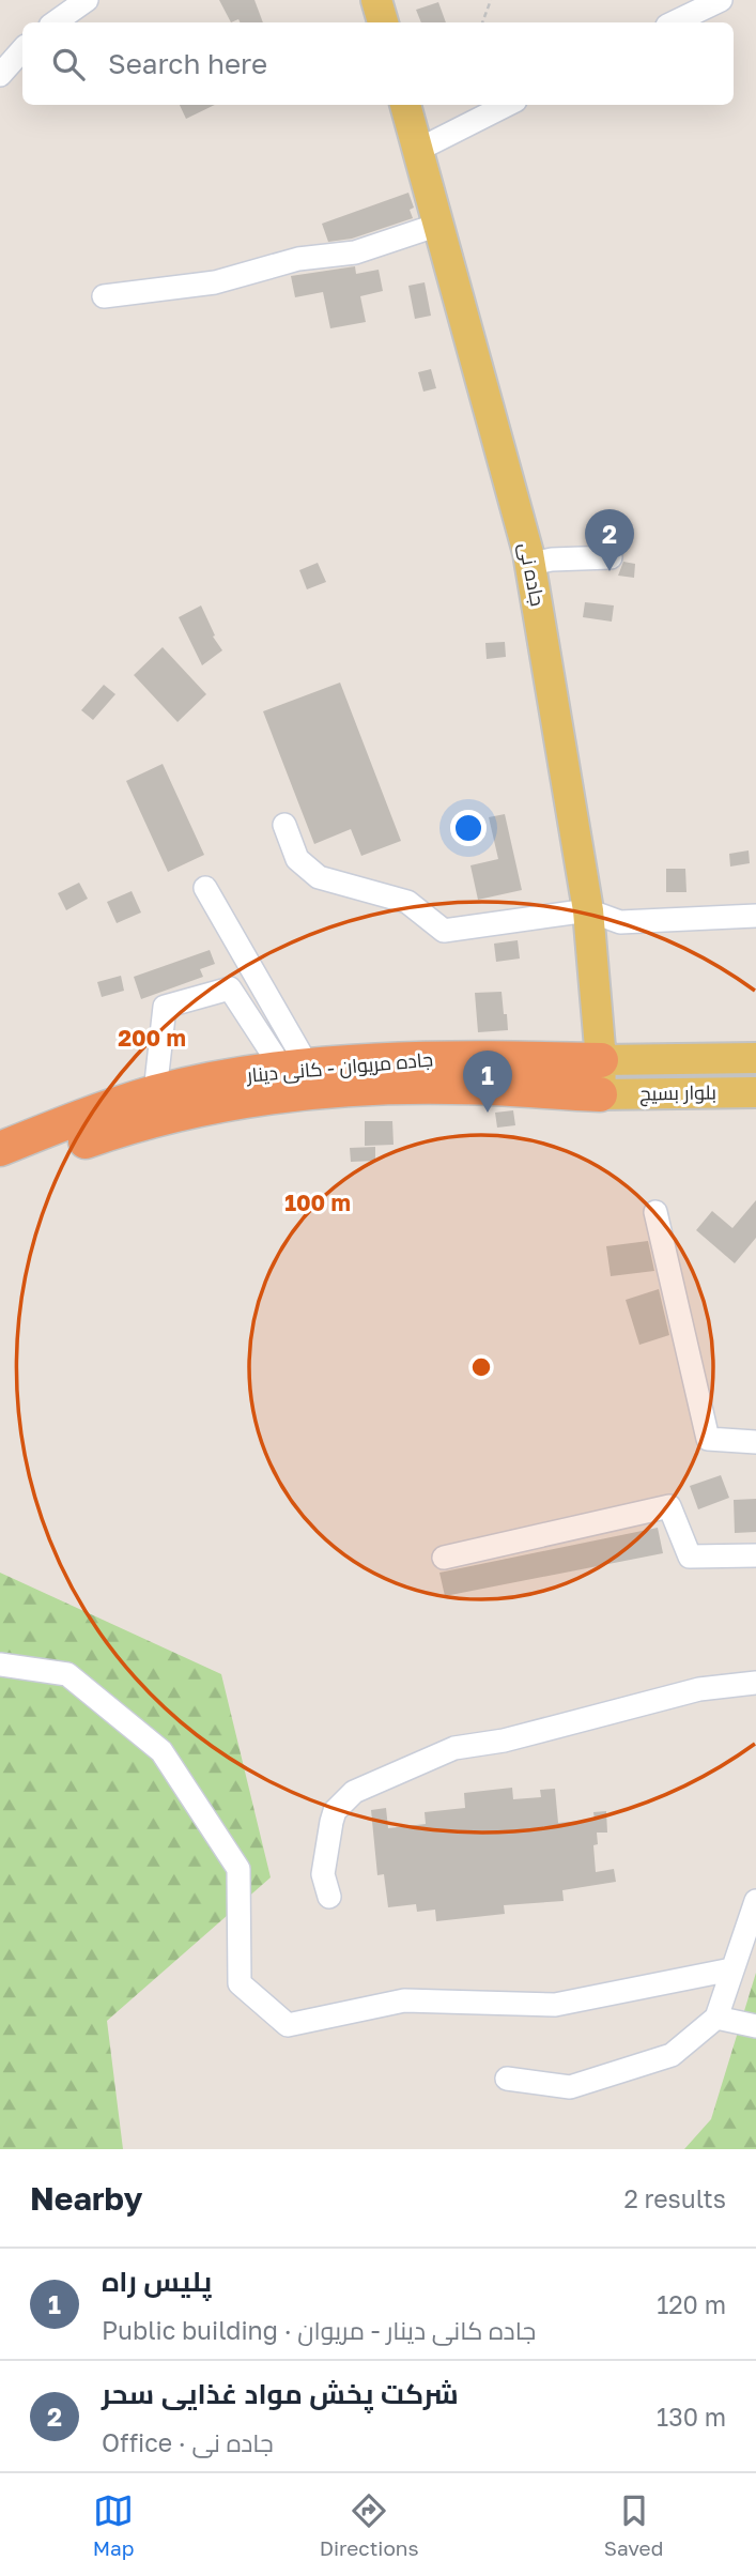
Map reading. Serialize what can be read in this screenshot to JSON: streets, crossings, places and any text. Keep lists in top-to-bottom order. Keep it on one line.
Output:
{"streets":{"highway":["جاده مریوان - کانی دینار"],"main road":["جاده نی","بلوار بسیج"]},"crossings":[["جاده نی","جاده مریوان - کانی دینار"],["جاده نی","بلوار بسیج"],["جاده مریوان - کانی دینار","بلوار بسیج"]],"page":{"search":"Search here","pins":["2","1"],"heading":["Nearby","2 results"],"list":[{"mark":"1","name":"پلیس راه","note":"Public building · جاده کانی دینار - مریوان","value":"120 m"},{"mark":"2","name":"شرکت پخش مواد غذایی سحر","note":"Office · جاده نی","value":"130 m"}],"nav":["Map","Directions","Saved"]},"rings":["200 m","100 m"]}
